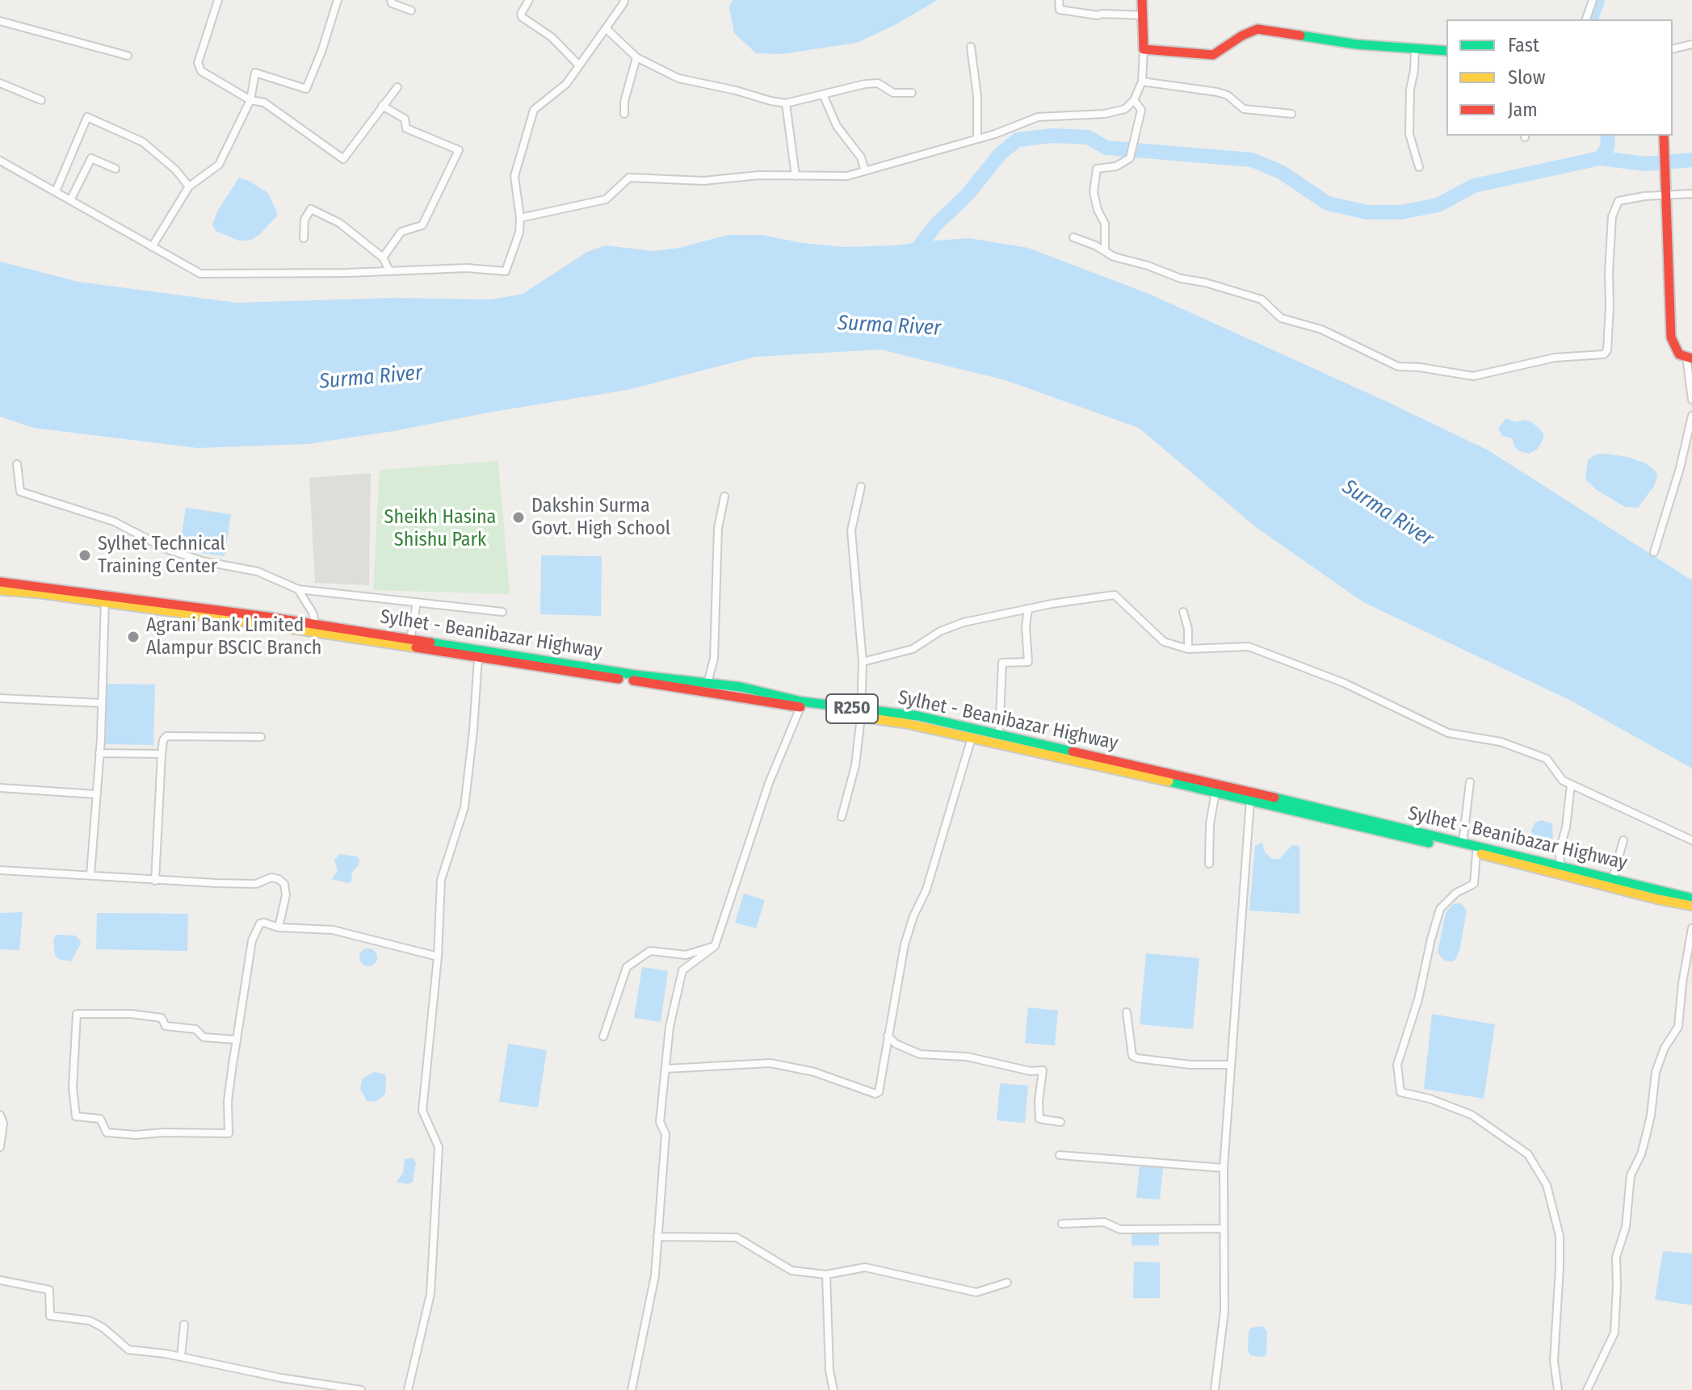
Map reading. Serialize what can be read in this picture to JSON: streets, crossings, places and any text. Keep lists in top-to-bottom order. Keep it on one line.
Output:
{"streets":{"main road":["Sylhet - Beanibazar Highway","R250"]},"water":["Surma River"],"parks":["Sheikh Hasina Shishu Park"],"places":["Dakshin Surma Govt. High School","Sylhet Technical Training Center","Agrani Bank Limited Alampur BSCIC Branch"],"legend":["Fast","Slow","Jam"]}
